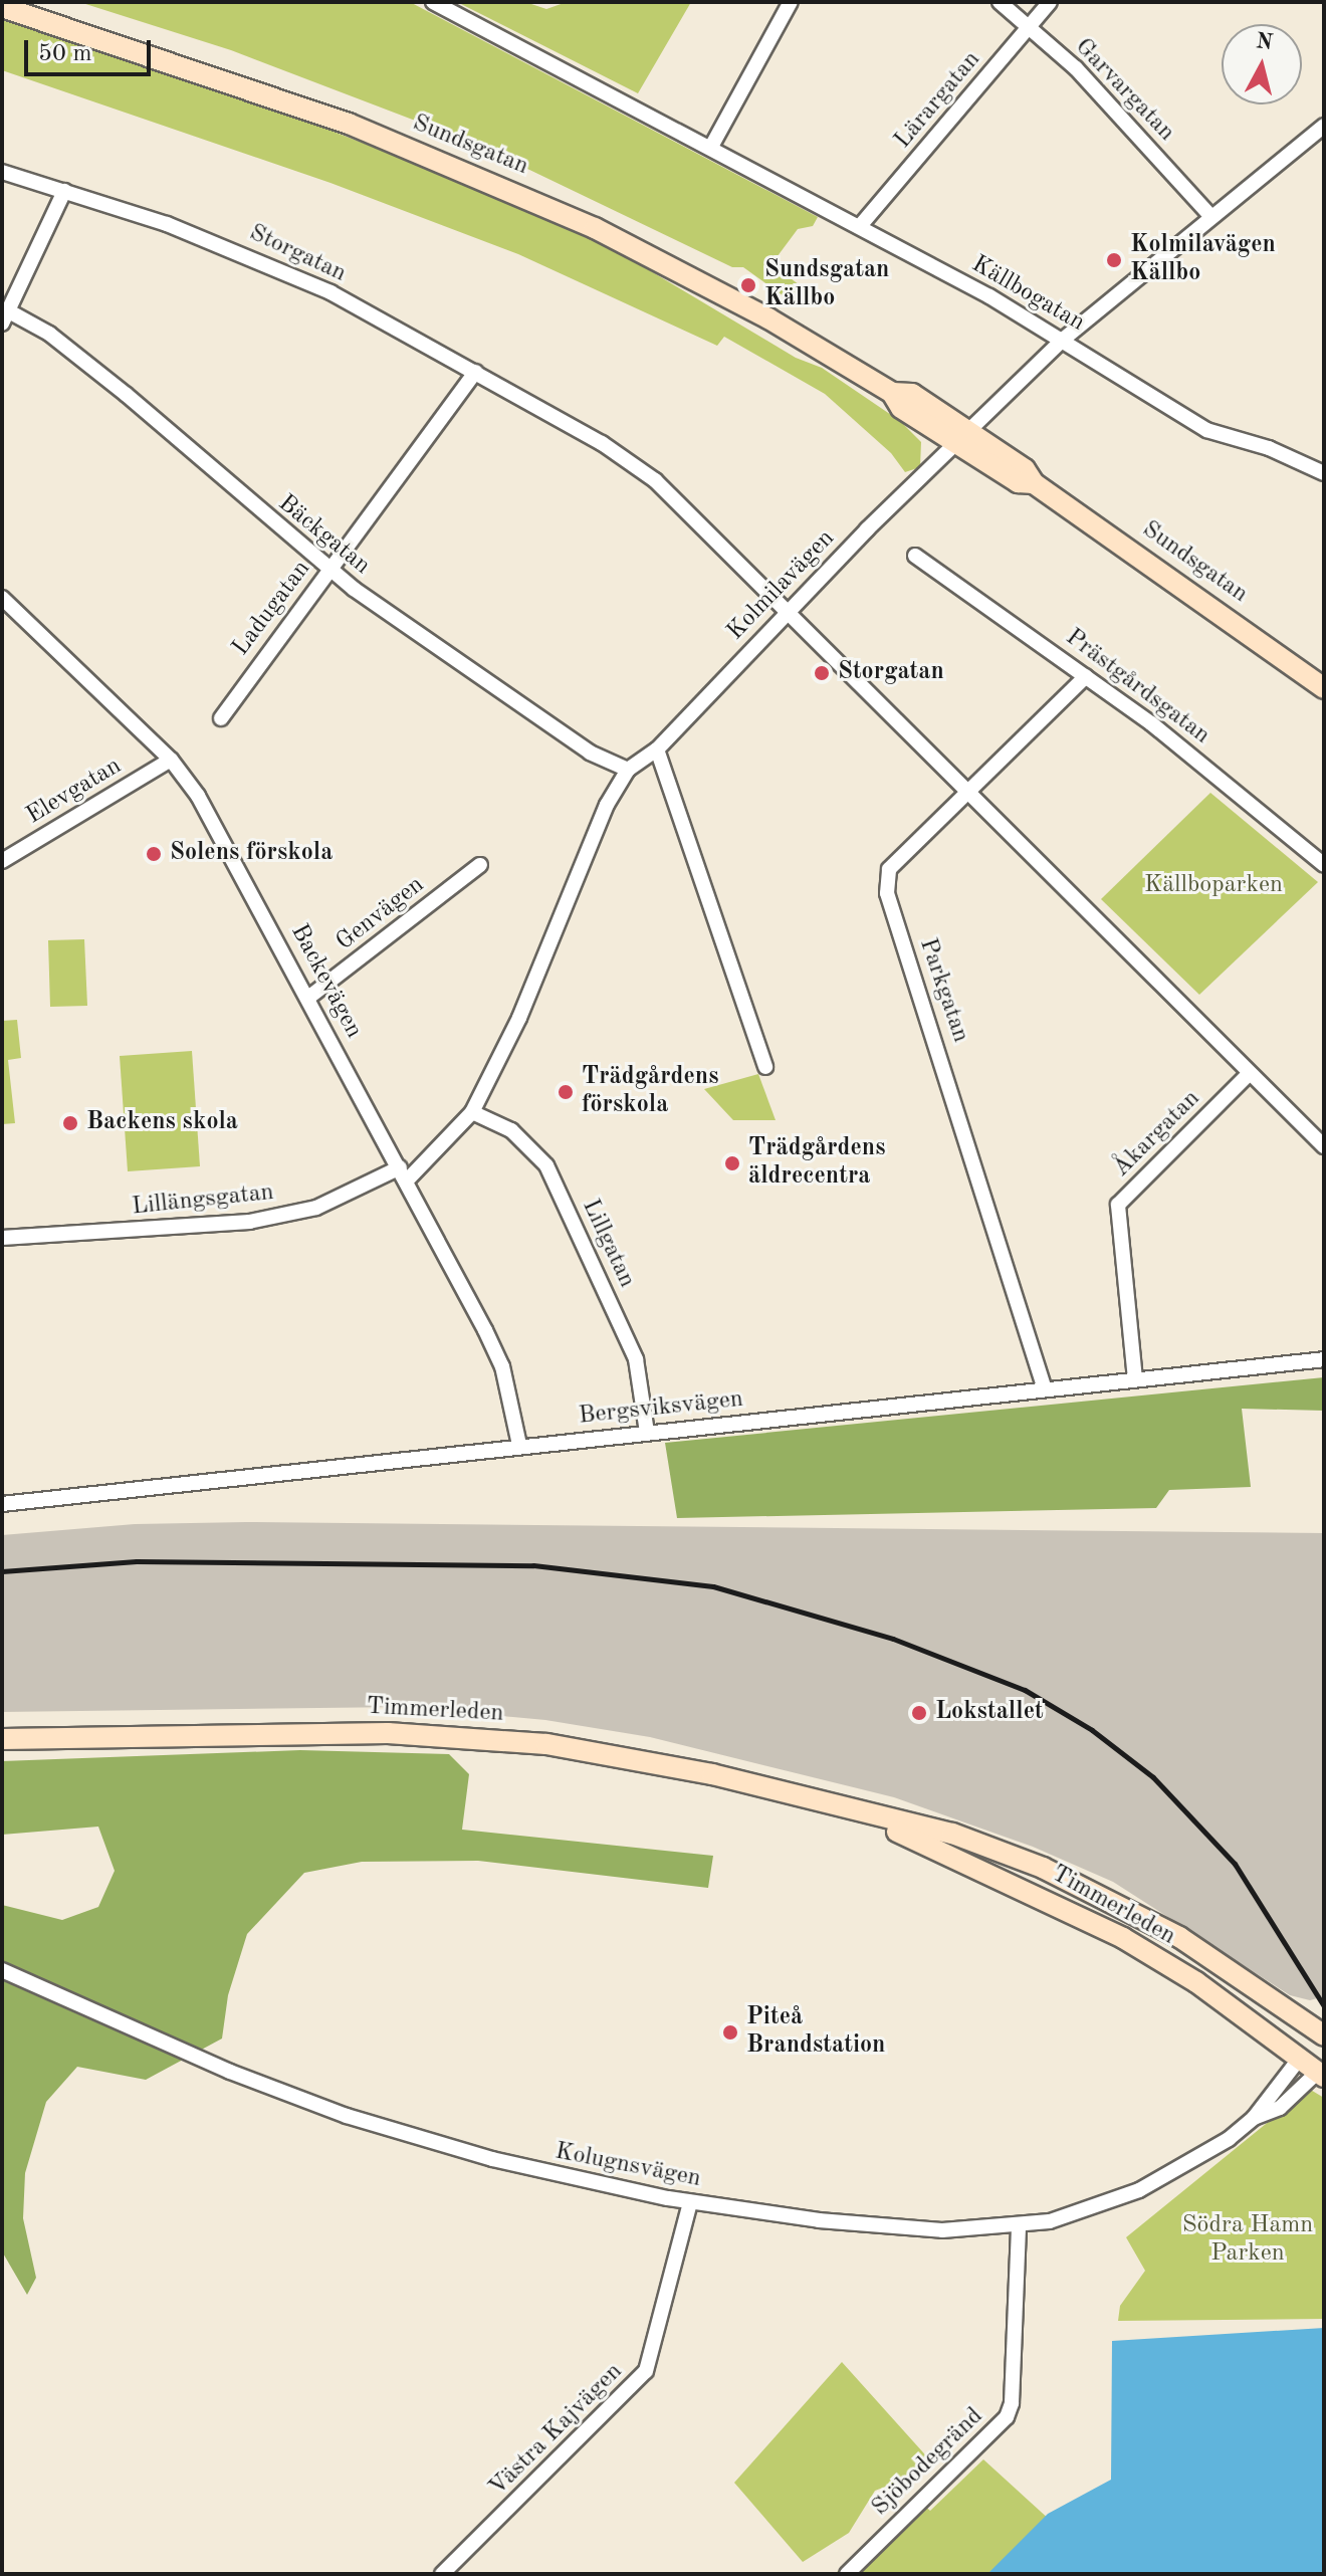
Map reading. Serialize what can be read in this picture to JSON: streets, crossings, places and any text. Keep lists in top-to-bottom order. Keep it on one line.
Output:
{"streets":{"main road":["Sundsgatan","Timmerleden"],"street":["Garvargatan","Lärargatan","Storgatan","Källbogatan","Bäckgatan","Kolmilavägen","Ladugatan","Prästgårdsgatan","Elevgatan","Genvägen","Backevägen","Parkgatan","Åkargatan","Lillängsgatan","Lillgatan","Bergsviksvägen","Kolugnsvägen","Västra Kajvägen","Sjöbodegränd"]},"crossings":[["Garvargatan","Lärargatan"],["Garvargatan","Kolmilavägen"],["Lärargatan","Källbogatan"],["Sundsgatan","Kolmilavägen"],["Storgatan","Kolmilavägen"],["Storgatan","Ladugatan"],["Storgatan","Parkgatan"],["Storgatan","Åkargatan"],["Källbogatan","Kolmilavägen"],["Bäckgatan","Kolmilavägen"],["Bäckgatan","Ladugatan"],["Kolmilavägen","Backevägen"],["Kolmilavägen","Lillängsgatan"],["Kolmilavägen","Lillgatan"],["Prästgårdsgatan","Parkgatan"],["Elevgatan","Backevägen"],["Genvägen","Backevägen"],["Backevägen","Lillängsgatan"],["Backevägen","Bergsviksvägen"],["Parkgatan","Bergsviksvägen"],["Åkargatan","Bergsviksvägen"],["Lillgatan","Bergsviksvägen"],["Timmerleden","Kolugnsvägen"],["Kolugnsvägen","Västra Kajvägen"],["Kolugnsvägen","Sjöbodegränd"]],"parks":["Källboparken","Södra Hamn Parken"],"places":["Kolmilavägen Källbo","Sundsgatan Källbo","Storgatan","Solens förskola","Trädgårdens förskola","Backens skola","Trädgårdens äldrecentra","Lokstallet","Piteå Brandstation"],"scale_bar":"50 m","north":"top"}
